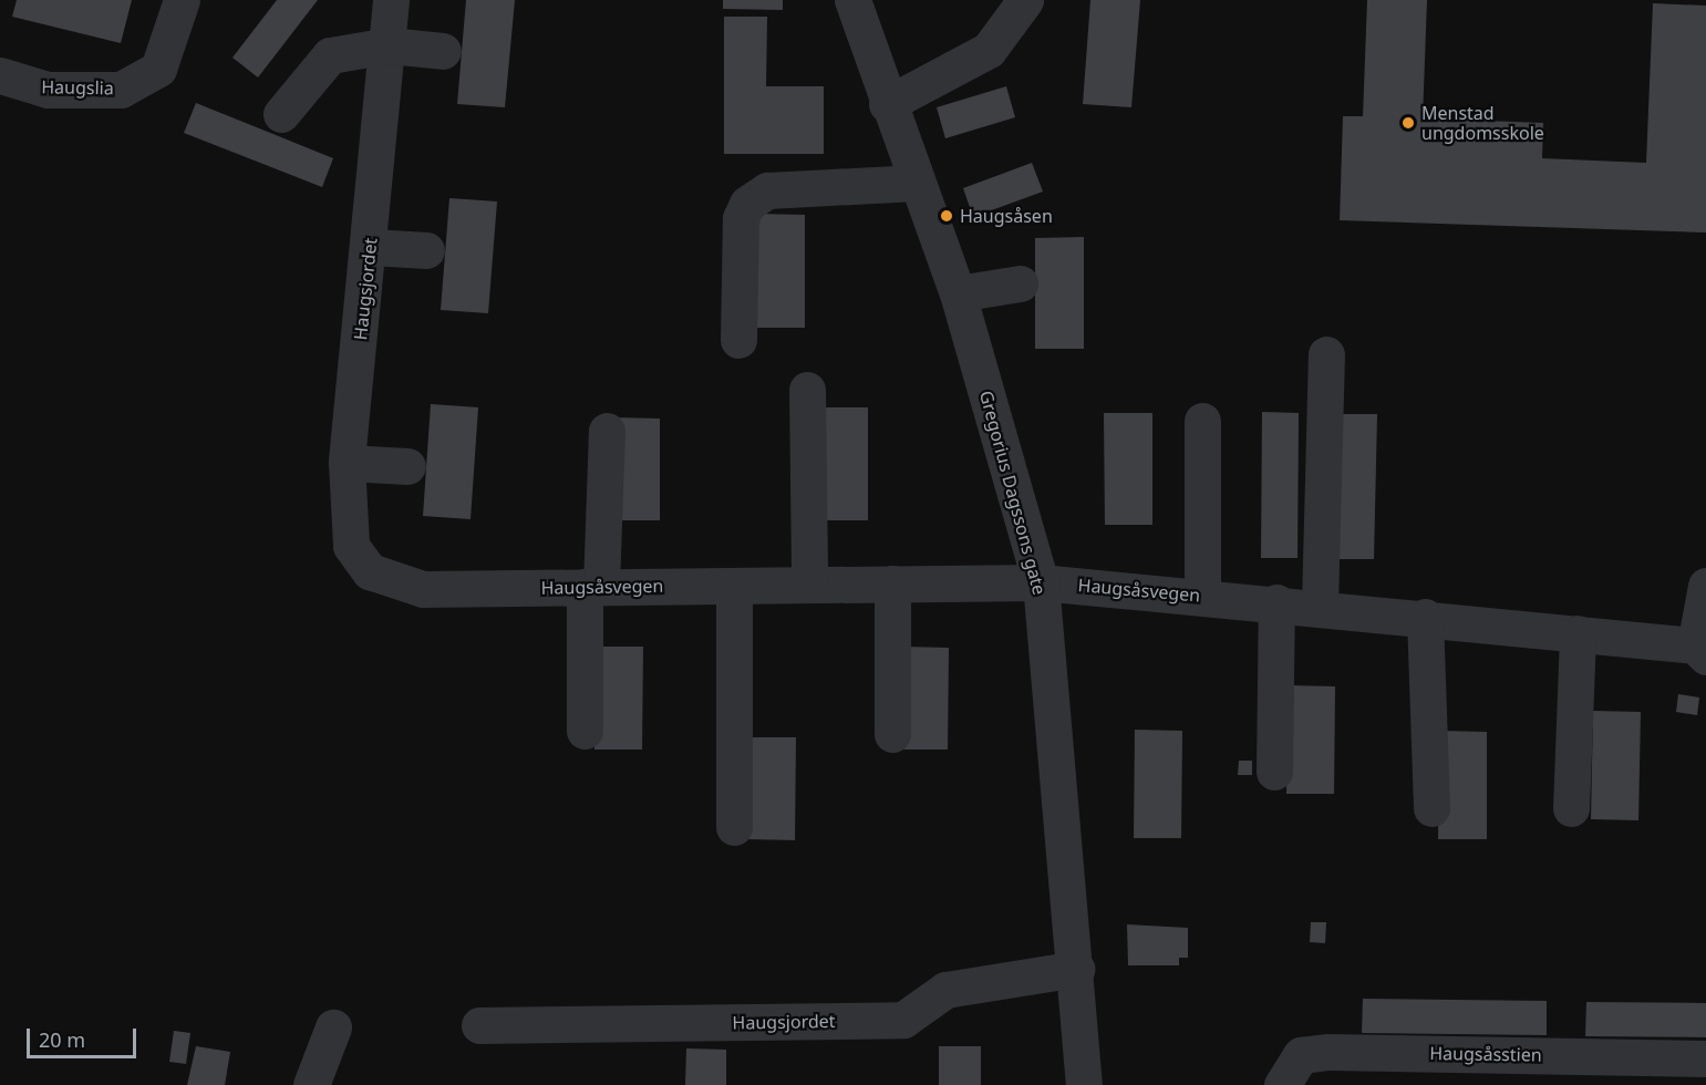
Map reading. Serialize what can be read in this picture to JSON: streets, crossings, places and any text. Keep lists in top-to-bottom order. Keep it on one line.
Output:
{"streets":{"street":["Haugslia","Haugsjordet","Gregorius Dagssons gate","Haugsåsvegen","Haugsåsstien"]},"crossings":[["Haugsjordet","Gregorius Dagssons gate"],["Haugsjordet","Haugsåsvegen"],["Gregorius Dagssons gate","Haugsåsvegen"]],"places":["Menstad ungdomsskole","Haugsåsen"],"scale_bar":"20 m"}
